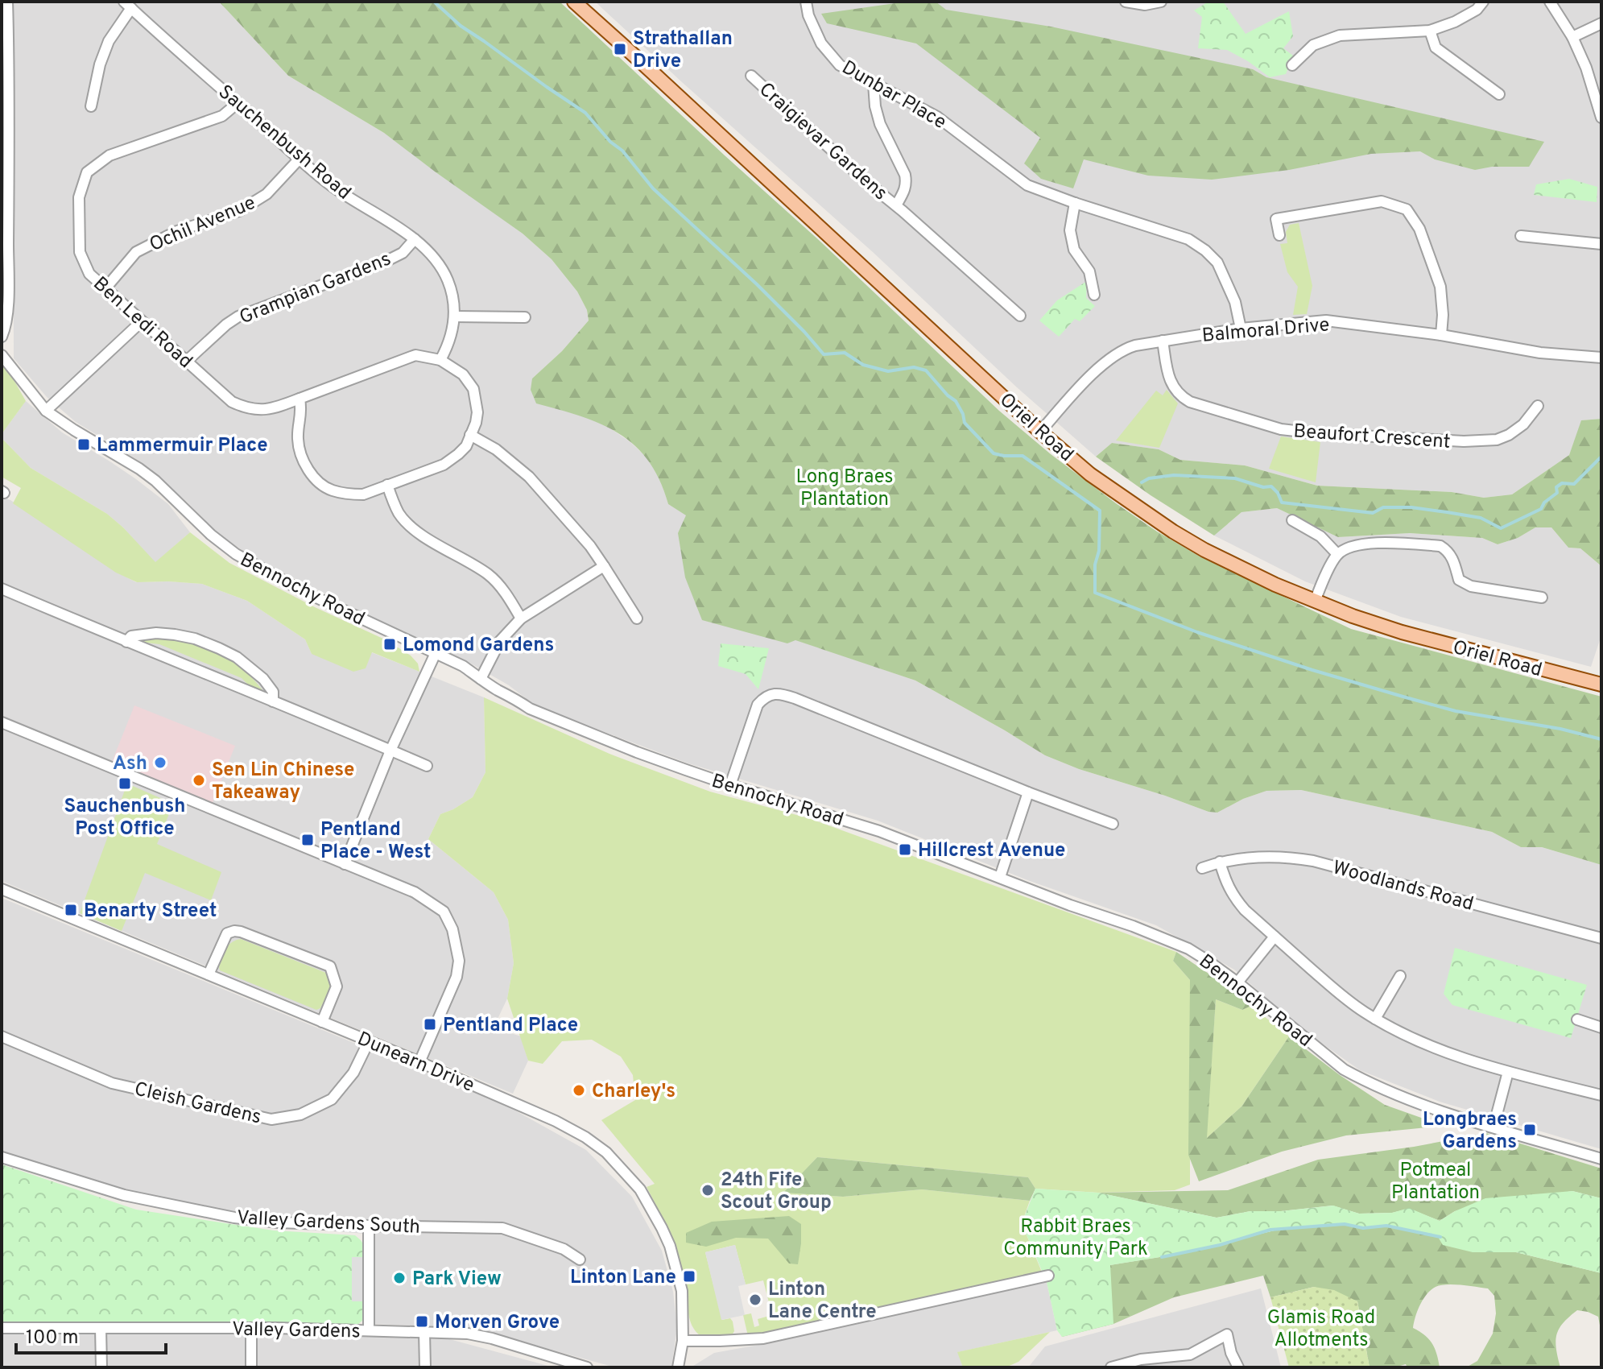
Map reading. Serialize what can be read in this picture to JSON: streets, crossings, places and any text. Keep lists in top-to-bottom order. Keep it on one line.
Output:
{"streets":{"main road":["Oriel Road"],"street":["Dunbar Place","Craigievar Gardens","Sauchenbush Road","Ochil Avenue","Grampian Gardens","Ben Ledi Road","Balmoral Drive","Beaufort Crescent","Bennochy Road","Woodlands Road","Dunearn Drive","Cleish Gardens","Valley Gardens South","Valley Gardens"]},"crossings":[["Dunbar Place","Craigievar Gardens"],["Dunbar Place","Balmoral Drive"],["Sauchenbush Road","Ochil Avenue"],["Sauchenbush Road","Grampian Gardens"],["Sauchenbush Road","Ben Ledi Road"],["Ochil Avenue","Ben Ledi Road"],["Grampian Gardens","Ben Ledi Road"],["Balmoral Drive","Oriel Road"],["Balmoral Drive","Beaufort Crescent"],["Dunearn Drive","Cleish Gardens"]],"parks":["Long Braes Plantation","Potmeal Plantation","Rabbit Braes Community Park","Glamis Road Allotments"],"places":{"transit":["Strathallan Drive","Lammermuir Place","Lomond Gardens","Sauchenbush Post Office","Pentland Place - West","Hillcrest Avenue","Benarty Street","Pentland Place","Longbraes Gardens","Linton Lane","Morven Grove"],"other":["Ash","Sen Lin Chinese Takeaway","Charley's","24th Fife Scout Group","Park View","Linton Lane Centre"]},"scale_bar":"100 m"}
